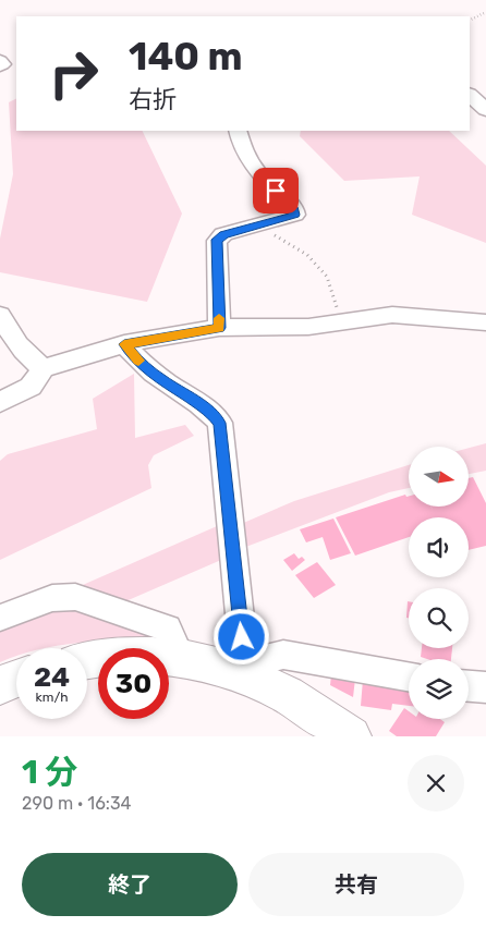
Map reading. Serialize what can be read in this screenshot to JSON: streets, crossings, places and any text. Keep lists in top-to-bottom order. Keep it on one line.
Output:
{"north":"right","page":{"turn":["140 m","右折"],"speed":"24 km/h","limit":"30","heading":["1 分","290 m · 16:34"],"buttons":["終了","共有"]}}
